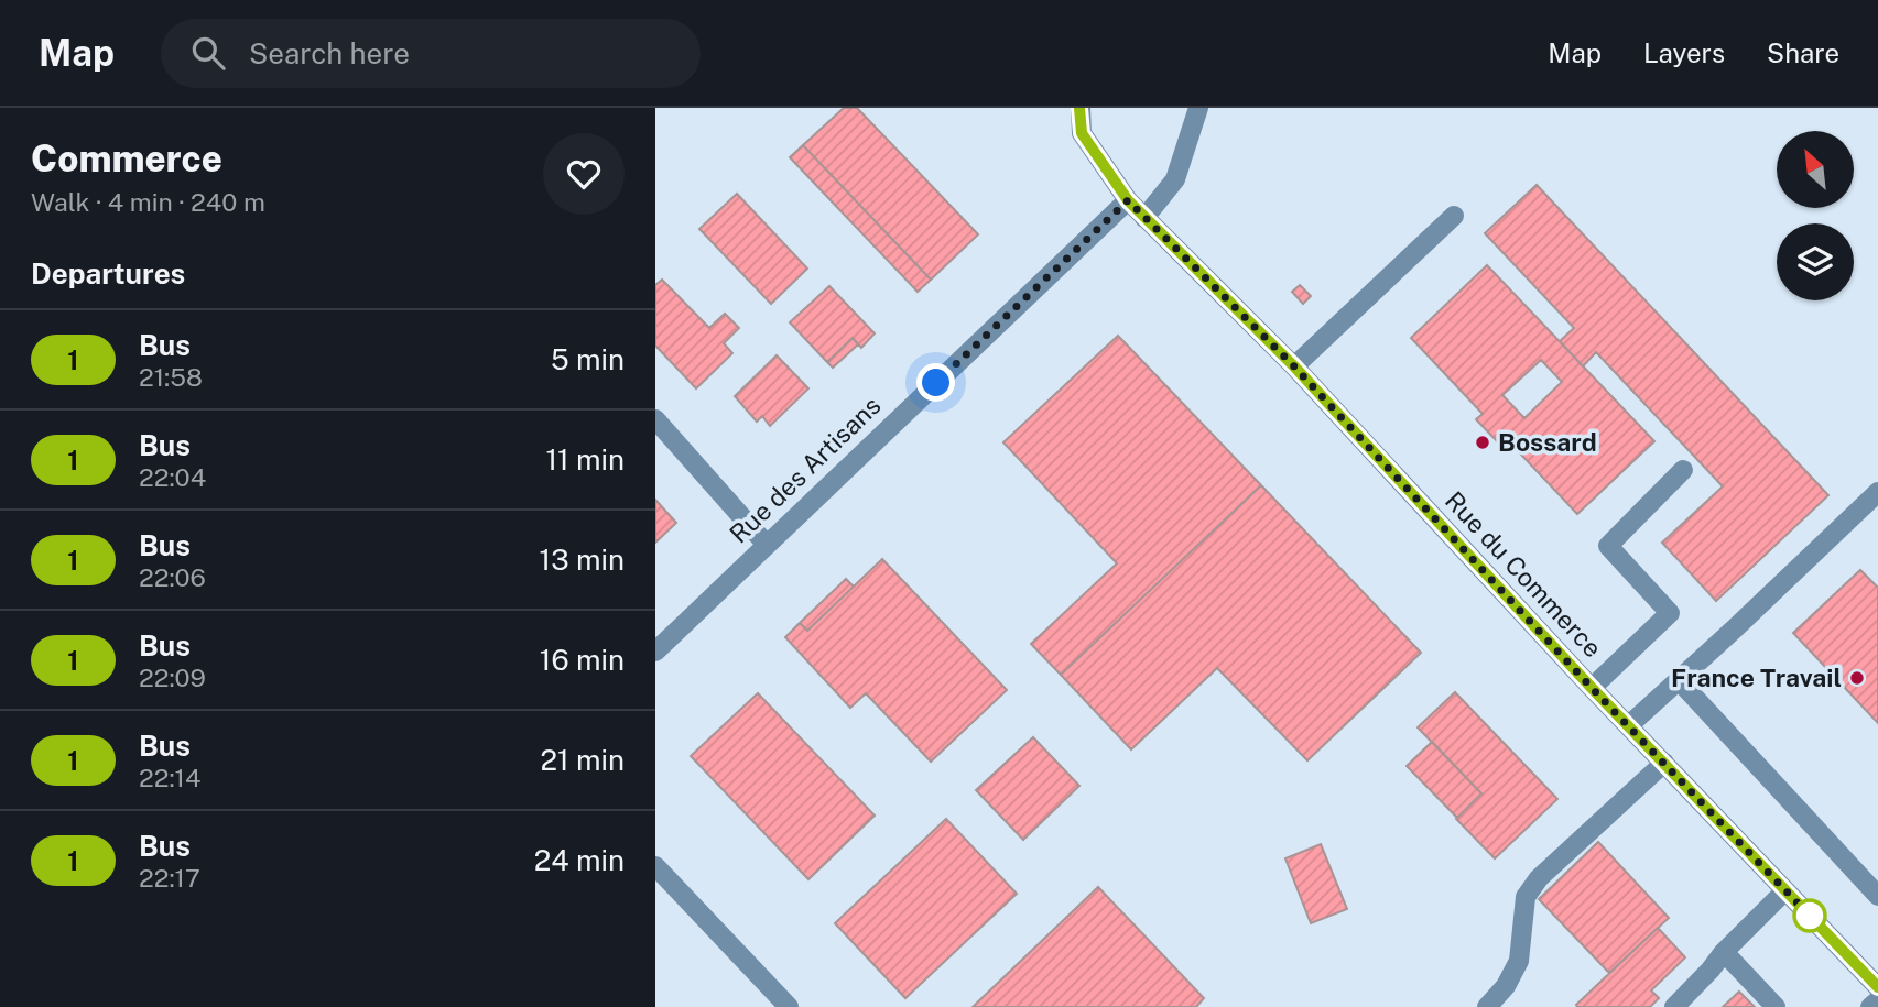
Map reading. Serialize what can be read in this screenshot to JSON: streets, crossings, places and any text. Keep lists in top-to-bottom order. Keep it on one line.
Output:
{"streets":{"street":["Rue des Artisans","Rue du Commerce"]},"crossings":[["Rue des Artisans","Rue du Commerce"]],"places":["Bossard","France Travail"],"lines":["bus line 1"],"north":"top left","page":{"header":"Map","search":"Search here","nav":["Map","Layers","Share"],"heading":[["Commerce","Walk · 4 min · 240 m"],"Departures"],"list":[{"mark":"1","name":"Bus","note":"21:58","value":"5 min"},{"mark":"1","name":"Bus","note":"22:04","value":"11 min"},{"mark":"1","name":"Bus","note":"22:06","value":"13 min"},{"mark":"1","name":"Bus","note":"22:09","value":"16 min"},{"mark":"1","name":"Bus","note":"22:14","value":"21 min"},{"mark":"1","name":"Bus","note":"22:17","value":"24 min"}]}}
